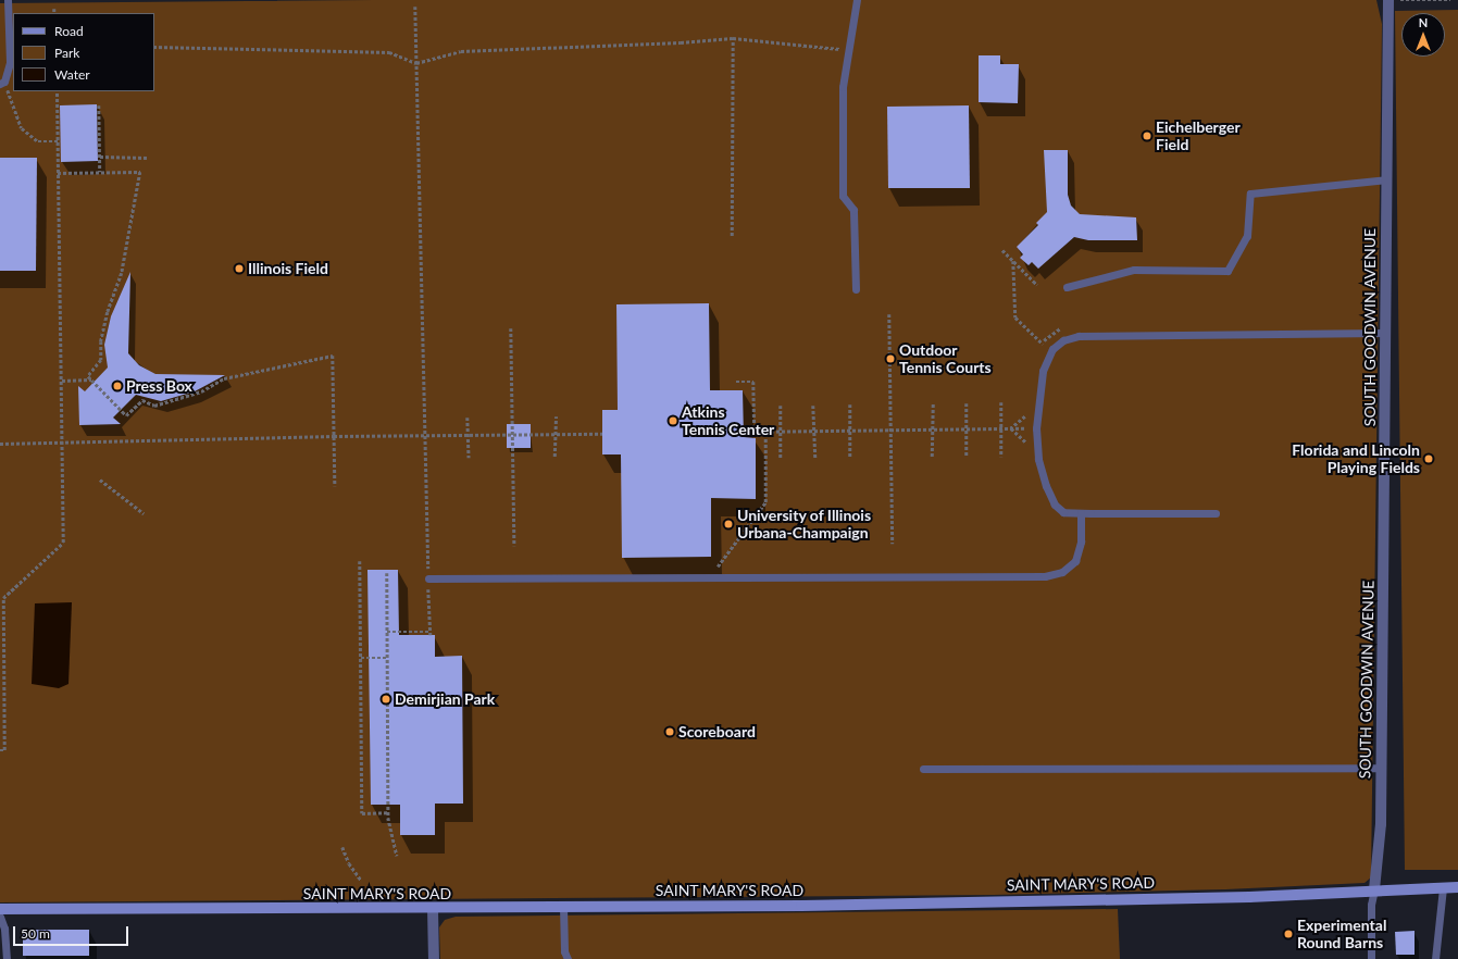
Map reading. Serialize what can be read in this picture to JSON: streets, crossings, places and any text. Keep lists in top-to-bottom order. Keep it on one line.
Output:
{"streets":{"street":["SOUTH GOODWIN AVENUE","SAINT MARY'S ROAD"]},"crossings":[["SOUTH GOODWIN AVENUE","SAINT MARY'S ROAD"]],"places":["Eichelberger Field","Illinois Field","Outdoor Tennis Courts","Press Box","Atkins Tennis Center","Florida and Lincoln Playing Fields","University of Illinois Urbana-Champaign","Demirjian Park","Scoreboard","Experimental Round Barns"],"legend":["Road","Park","Water"],"scale_bar":"50 m","north":"top"}
